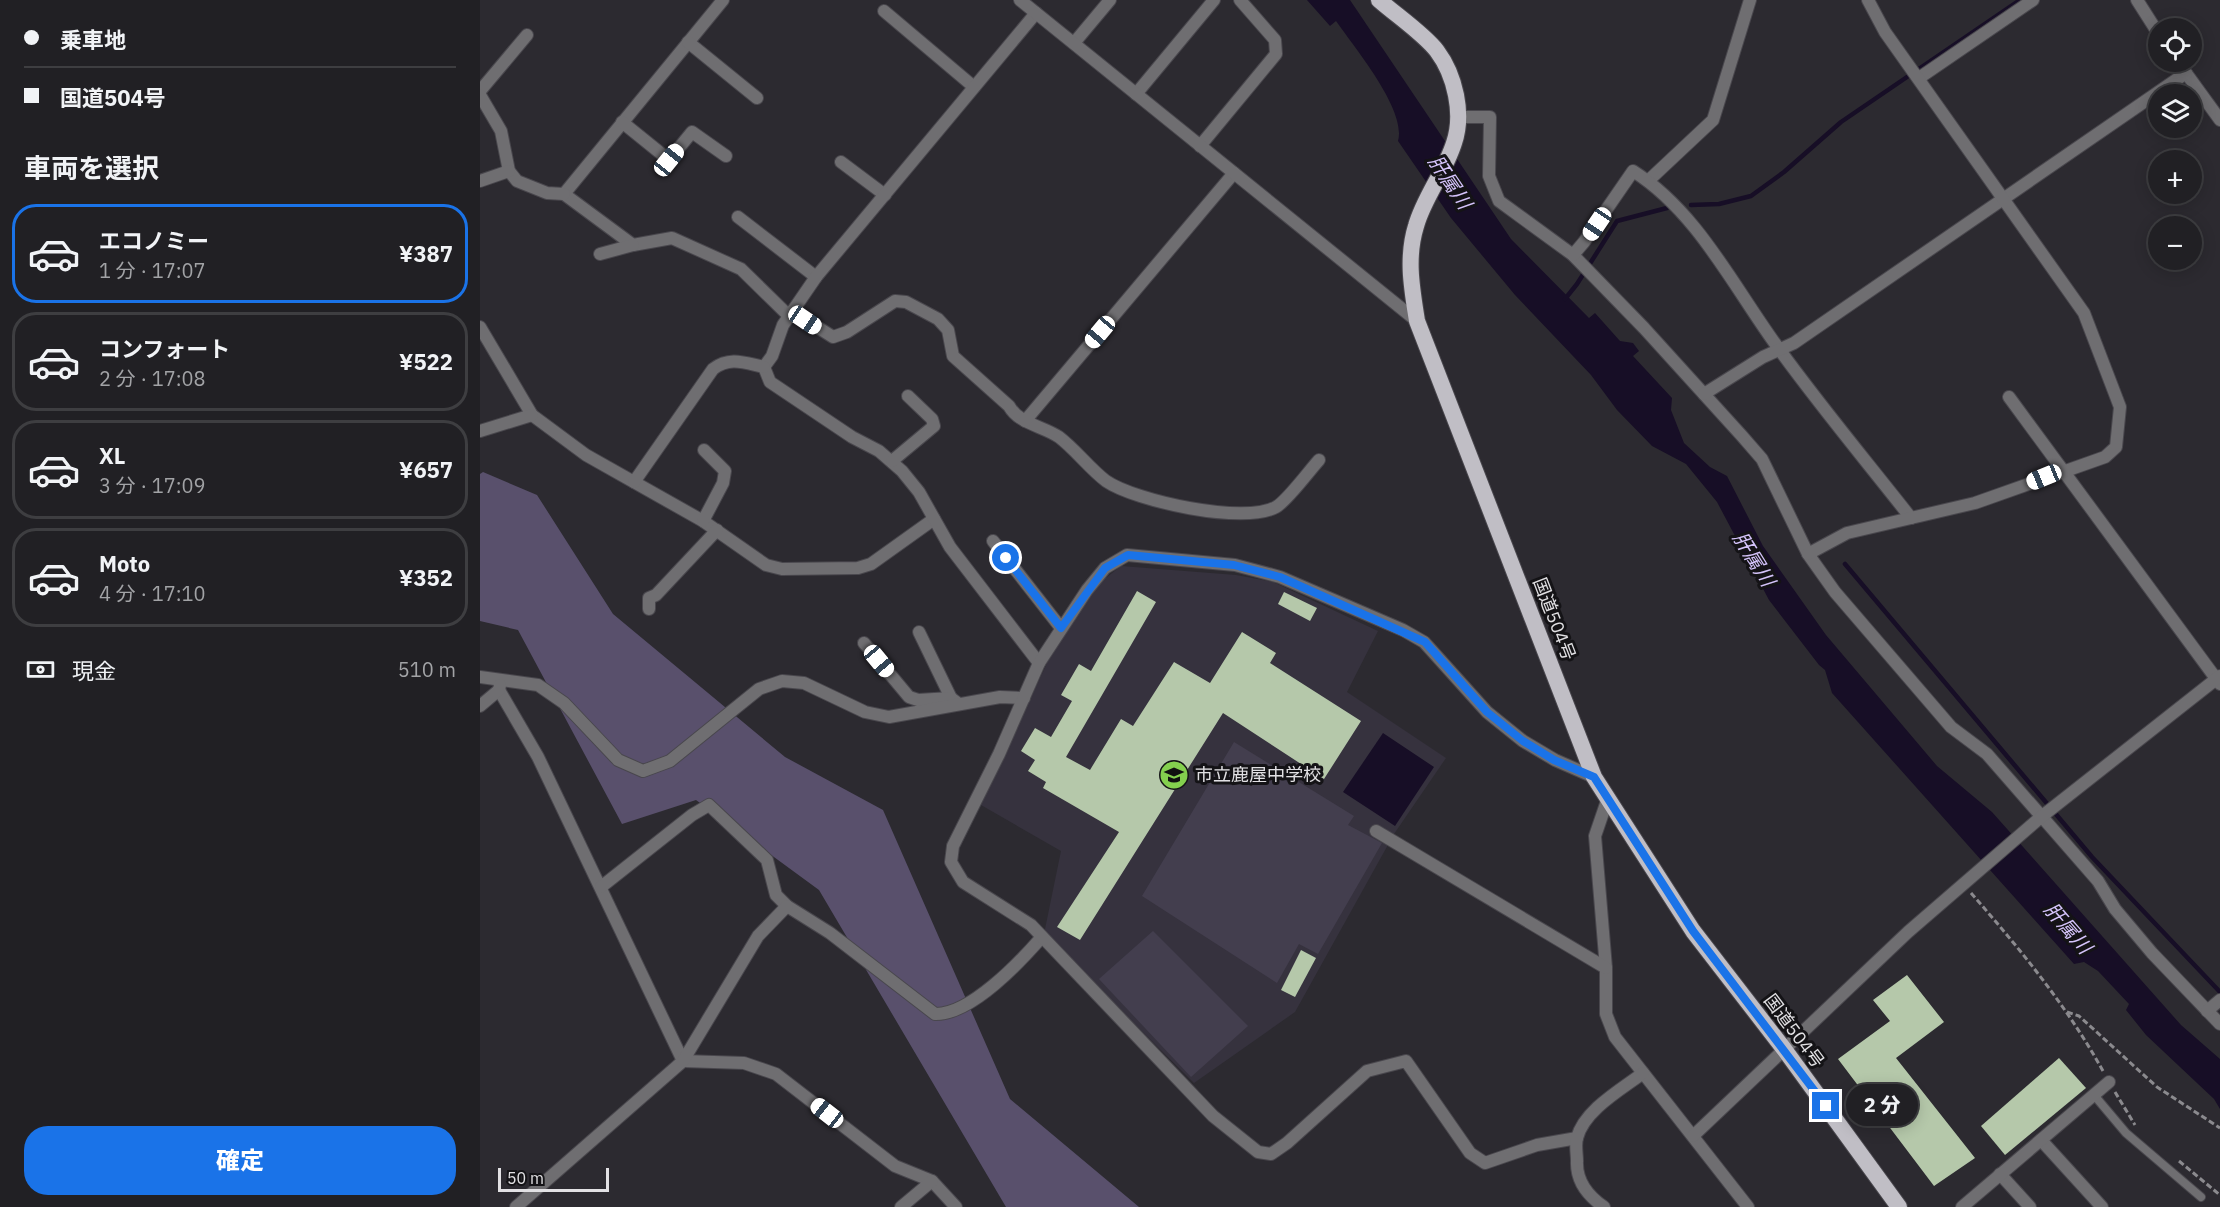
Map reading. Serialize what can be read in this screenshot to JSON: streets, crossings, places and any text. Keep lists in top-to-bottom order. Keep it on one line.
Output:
{"streets":{"highway":["国道504号"]},"water":["肝属川"],"places":{"school or university":["市立鹿屋中学校"]},"scale_bar":"50 m","page":{"banner":["乗車地","国道504号"],"map_buttons":["+","−"],"heading":"車両を選択","list":[{"name":"エコノミー","note":"1 分 · 17:07","value":"¥387"},{"name":"コンフォート","note":"2 分 · 17:08","value":"¥522"},{"name":"XL","note":"3 分 · 17:09","value":"¥657"},{"name":"Moto","note":"4 分 · 17:10","value":"¥352"}],"pay":["現金","510 m"],"bubble":"2 分","buttons":"確定","scale":"50 m"}}
